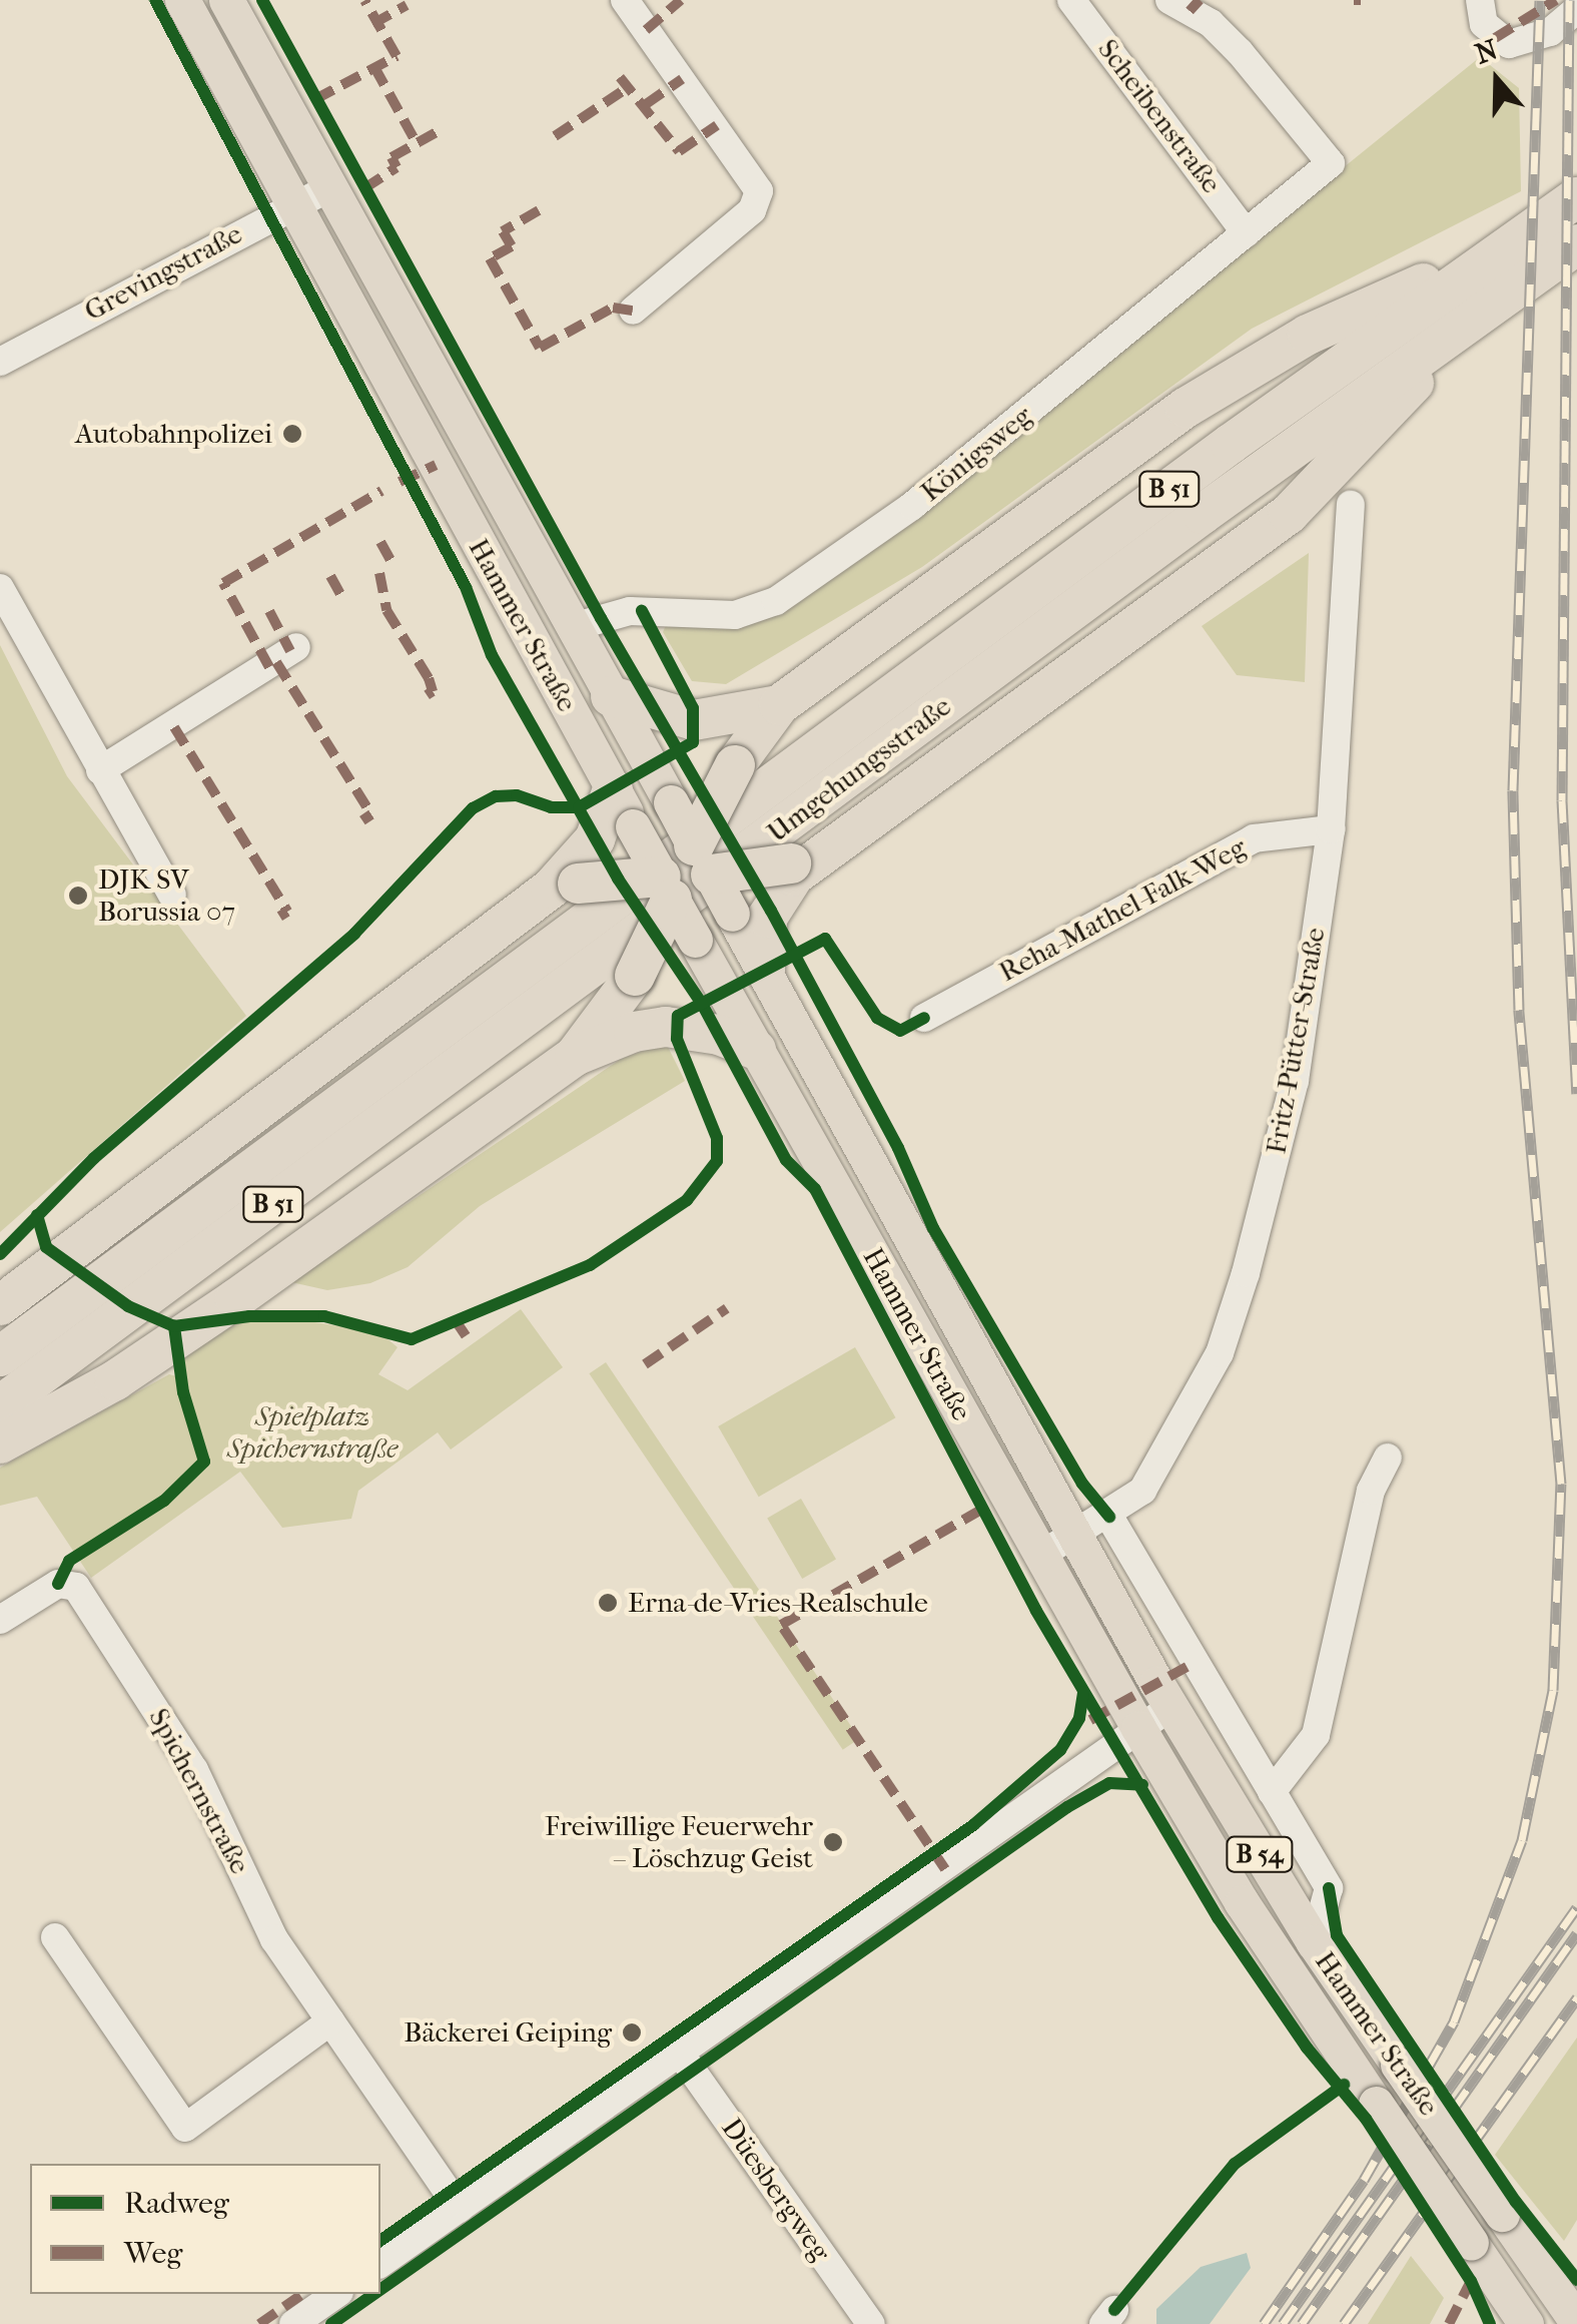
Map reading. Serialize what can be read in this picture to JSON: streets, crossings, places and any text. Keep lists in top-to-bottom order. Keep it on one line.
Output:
{"streets":{"highway":["B 51","Umgehungsstraße"],"main road":["Hammer Straße","B 54"],"street":["Scheibenstraße","Grevingstraße","Königsweg","Reha-Mathel-Falk-Weg","Fritz-Pütter-Straße","Spichernstraße","Düesbergweg"]},"crossings":[["Scheibenstraße","Königsweg"],["Grevingstraße","Hammer Straße"],["Königsweg","Hammer Straße"],["Hammer Straße","Fritz-Pütter-Straße"],["Reha-Mathel-Falk-Weg","Fritz-Pütter-Straße"]],"parks":["Spielplatz Spichernstraße"],"places":["Autobahnpolizei","DJK SV Borussia 07","Erna-de-Vries-Realschule","Freiwillige Feuerwehr – Löschzug Geist","Bäckerei Geiping"],"legend":["Radweg","Weg"],"north":"top"}
